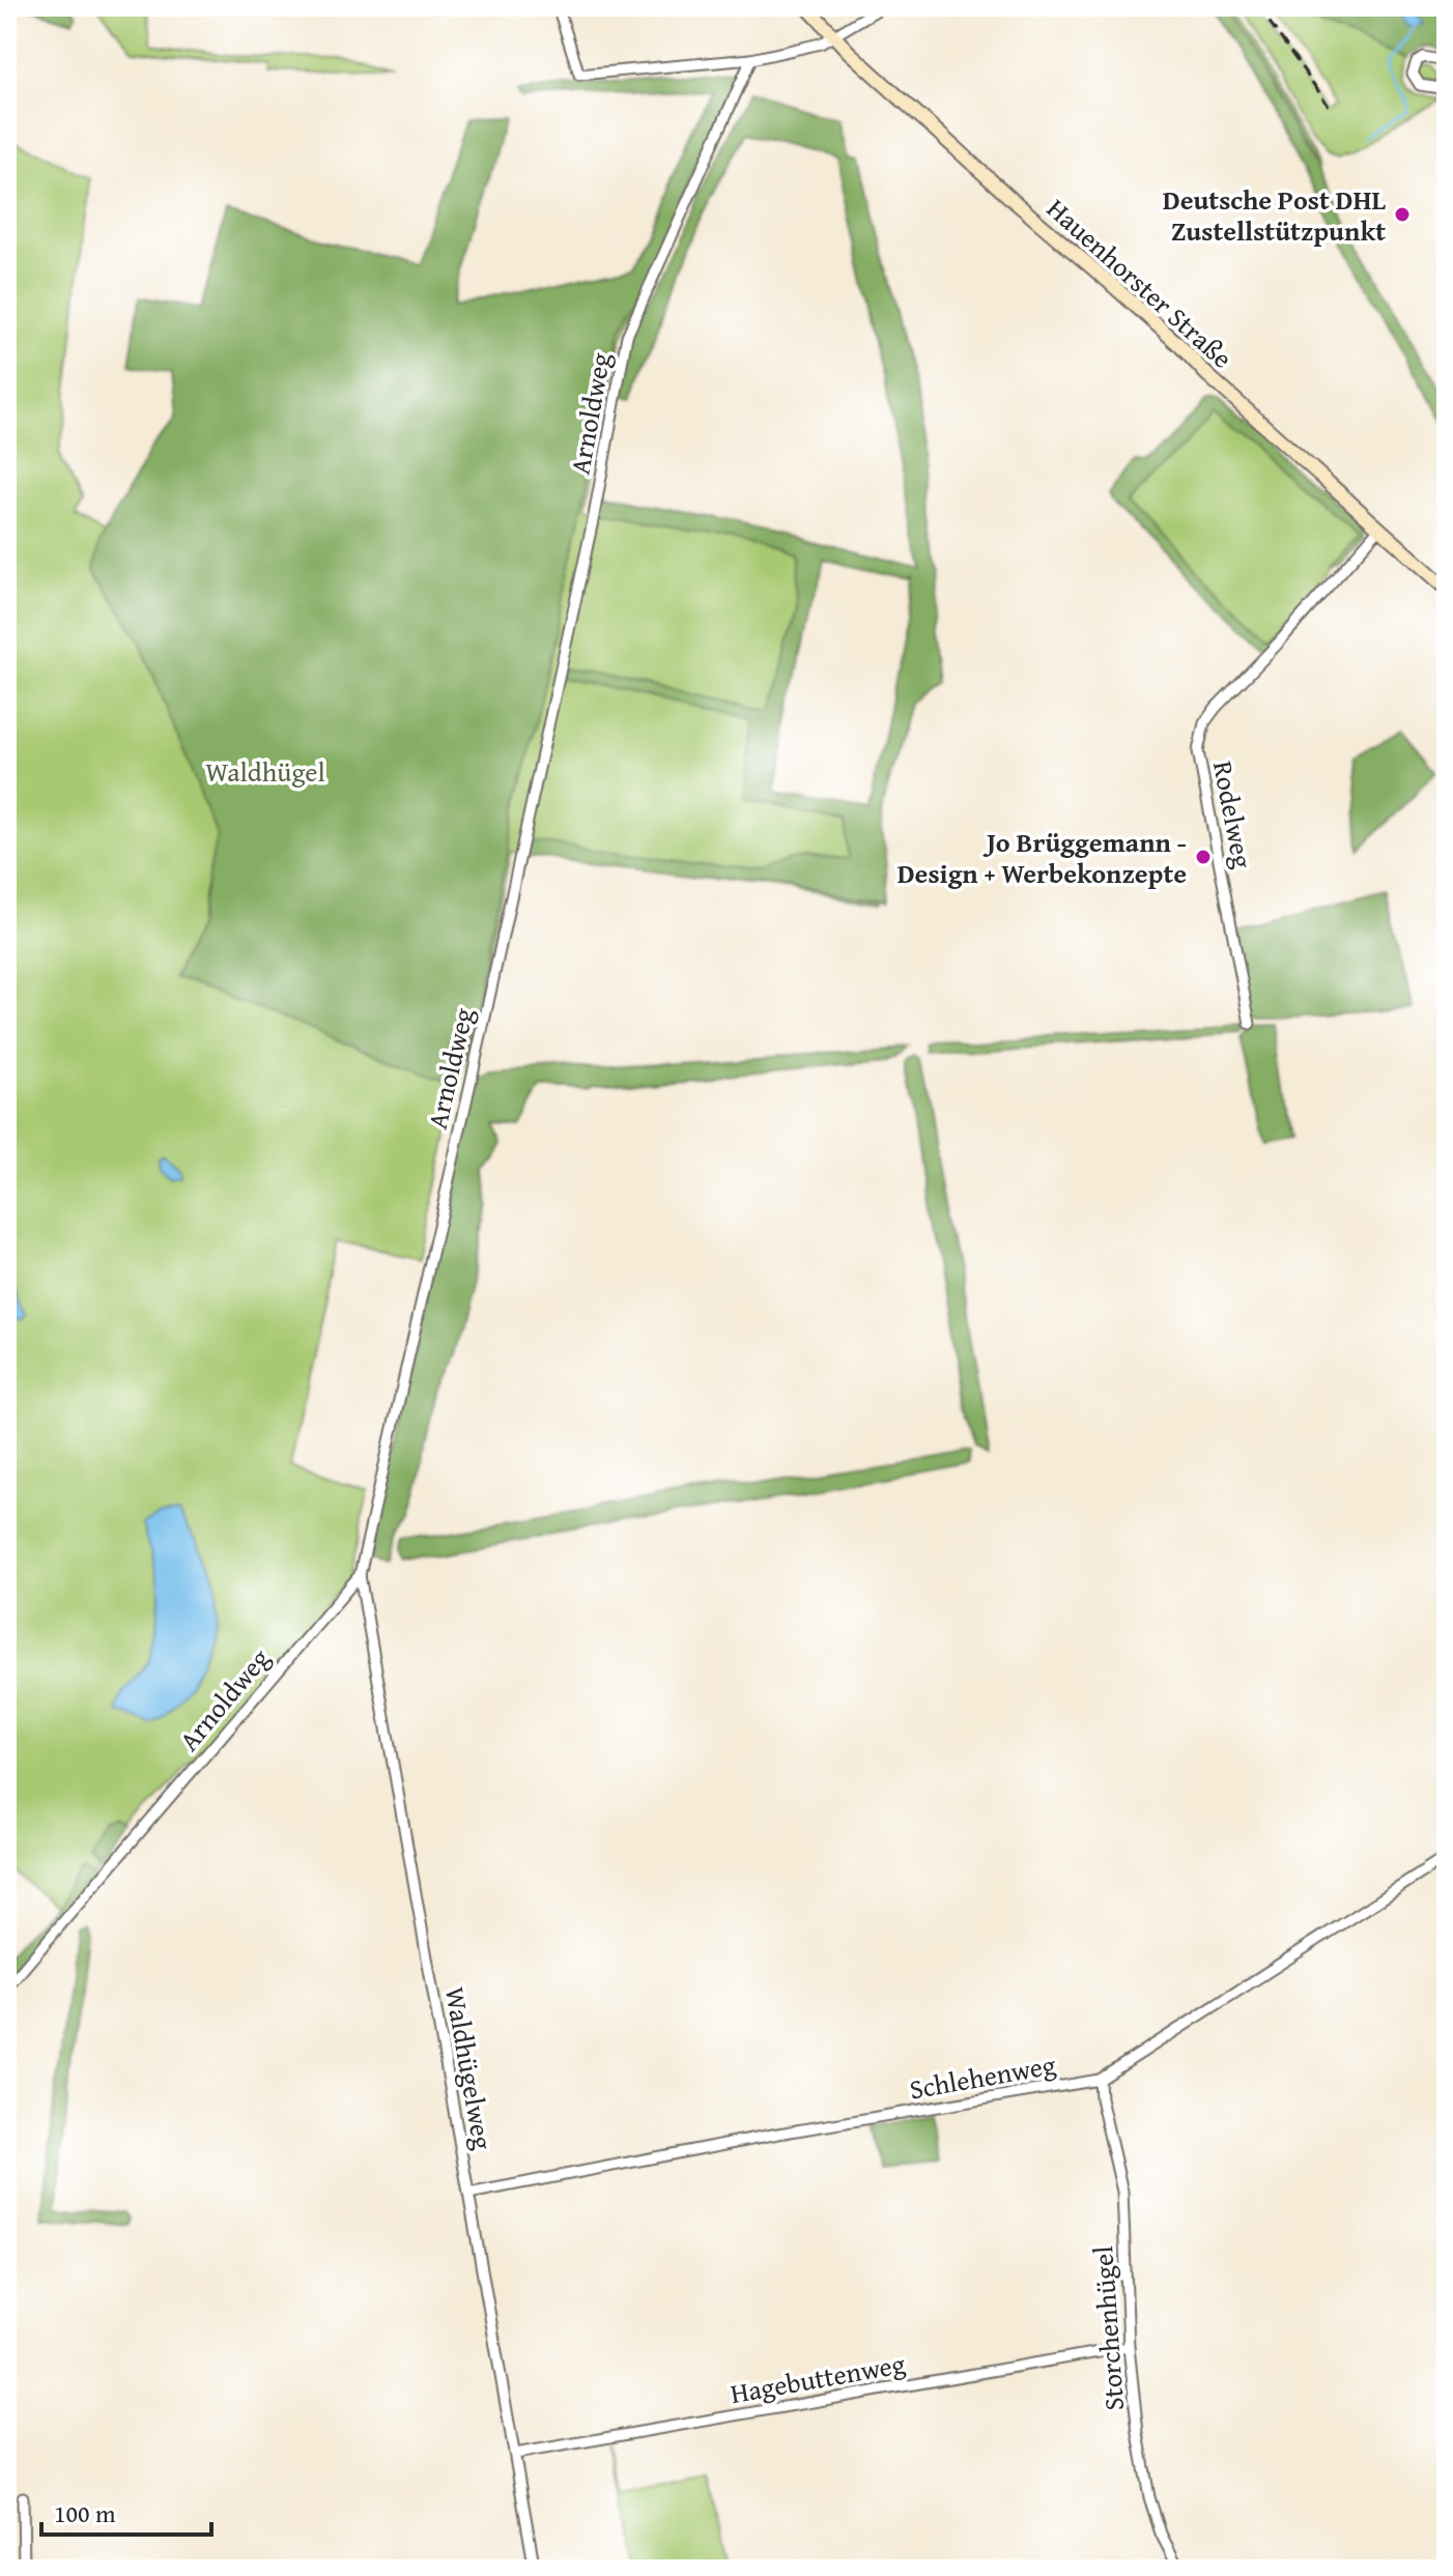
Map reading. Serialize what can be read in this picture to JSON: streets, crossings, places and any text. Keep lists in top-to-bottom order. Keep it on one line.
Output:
{"streets":{"street":["Hauenhorster Straße","Arnoldweg","Rodelweg","Waldhügelweg","Schlehenweg","Storchenhügel","Hagebuttenweg"]},"crossings":[["Hauenhorster Straße","Rodelweg"],["Arnoldweg","Waldhügelweg"],["Waldhügelweg","Schlehenweg"],["Waldhügelweg","Hagebuttenweg"],["Schlehenweg","Storchenhügel"],["Storchenhügel","Hagebuttenweg"]],"parks":["Waldhügel"],"places":["Deutsche Post DHL Zustellstützpunkt","Jo Brüggemann - Design + Werbekonzepte"],"scale_bar":"100 m"}
